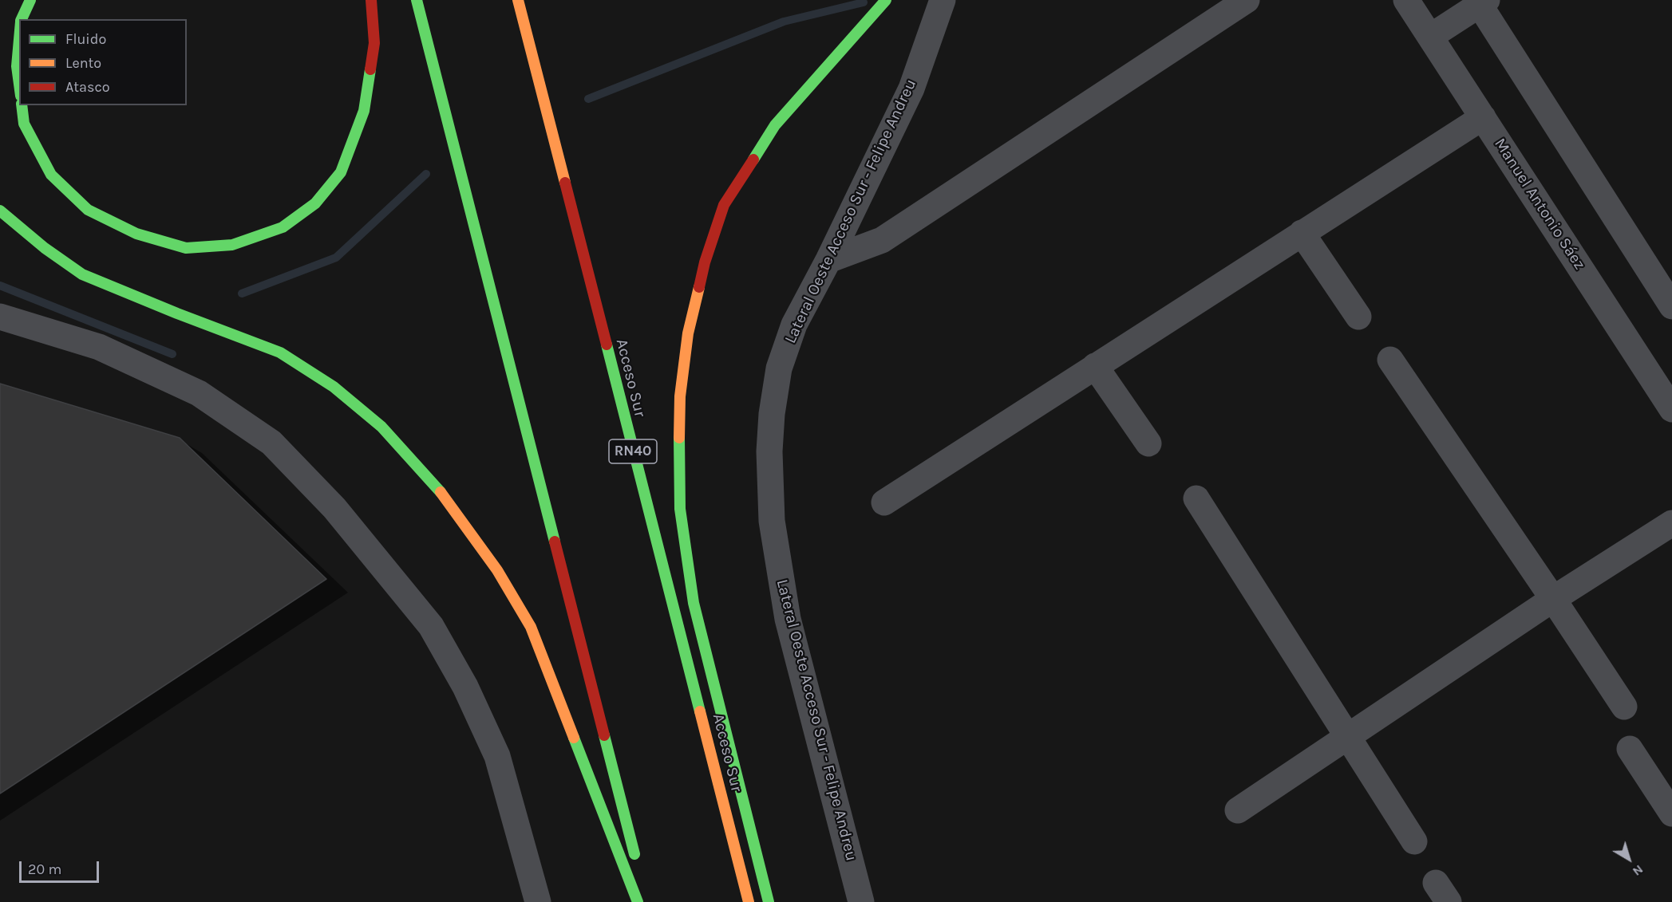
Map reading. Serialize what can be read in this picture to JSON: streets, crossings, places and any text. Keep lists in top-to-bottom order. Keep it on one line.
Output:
{"streets":{"highway":["Acceso Sur","RN40"],"street":["Manuel Antonio Sáez","Lateral Oeste Acceso Sur - Felipe Andreu"]},"legend":["Fluido","Lento","Atasco"],"scale_bar":"20 m","north":"bottom right"}
